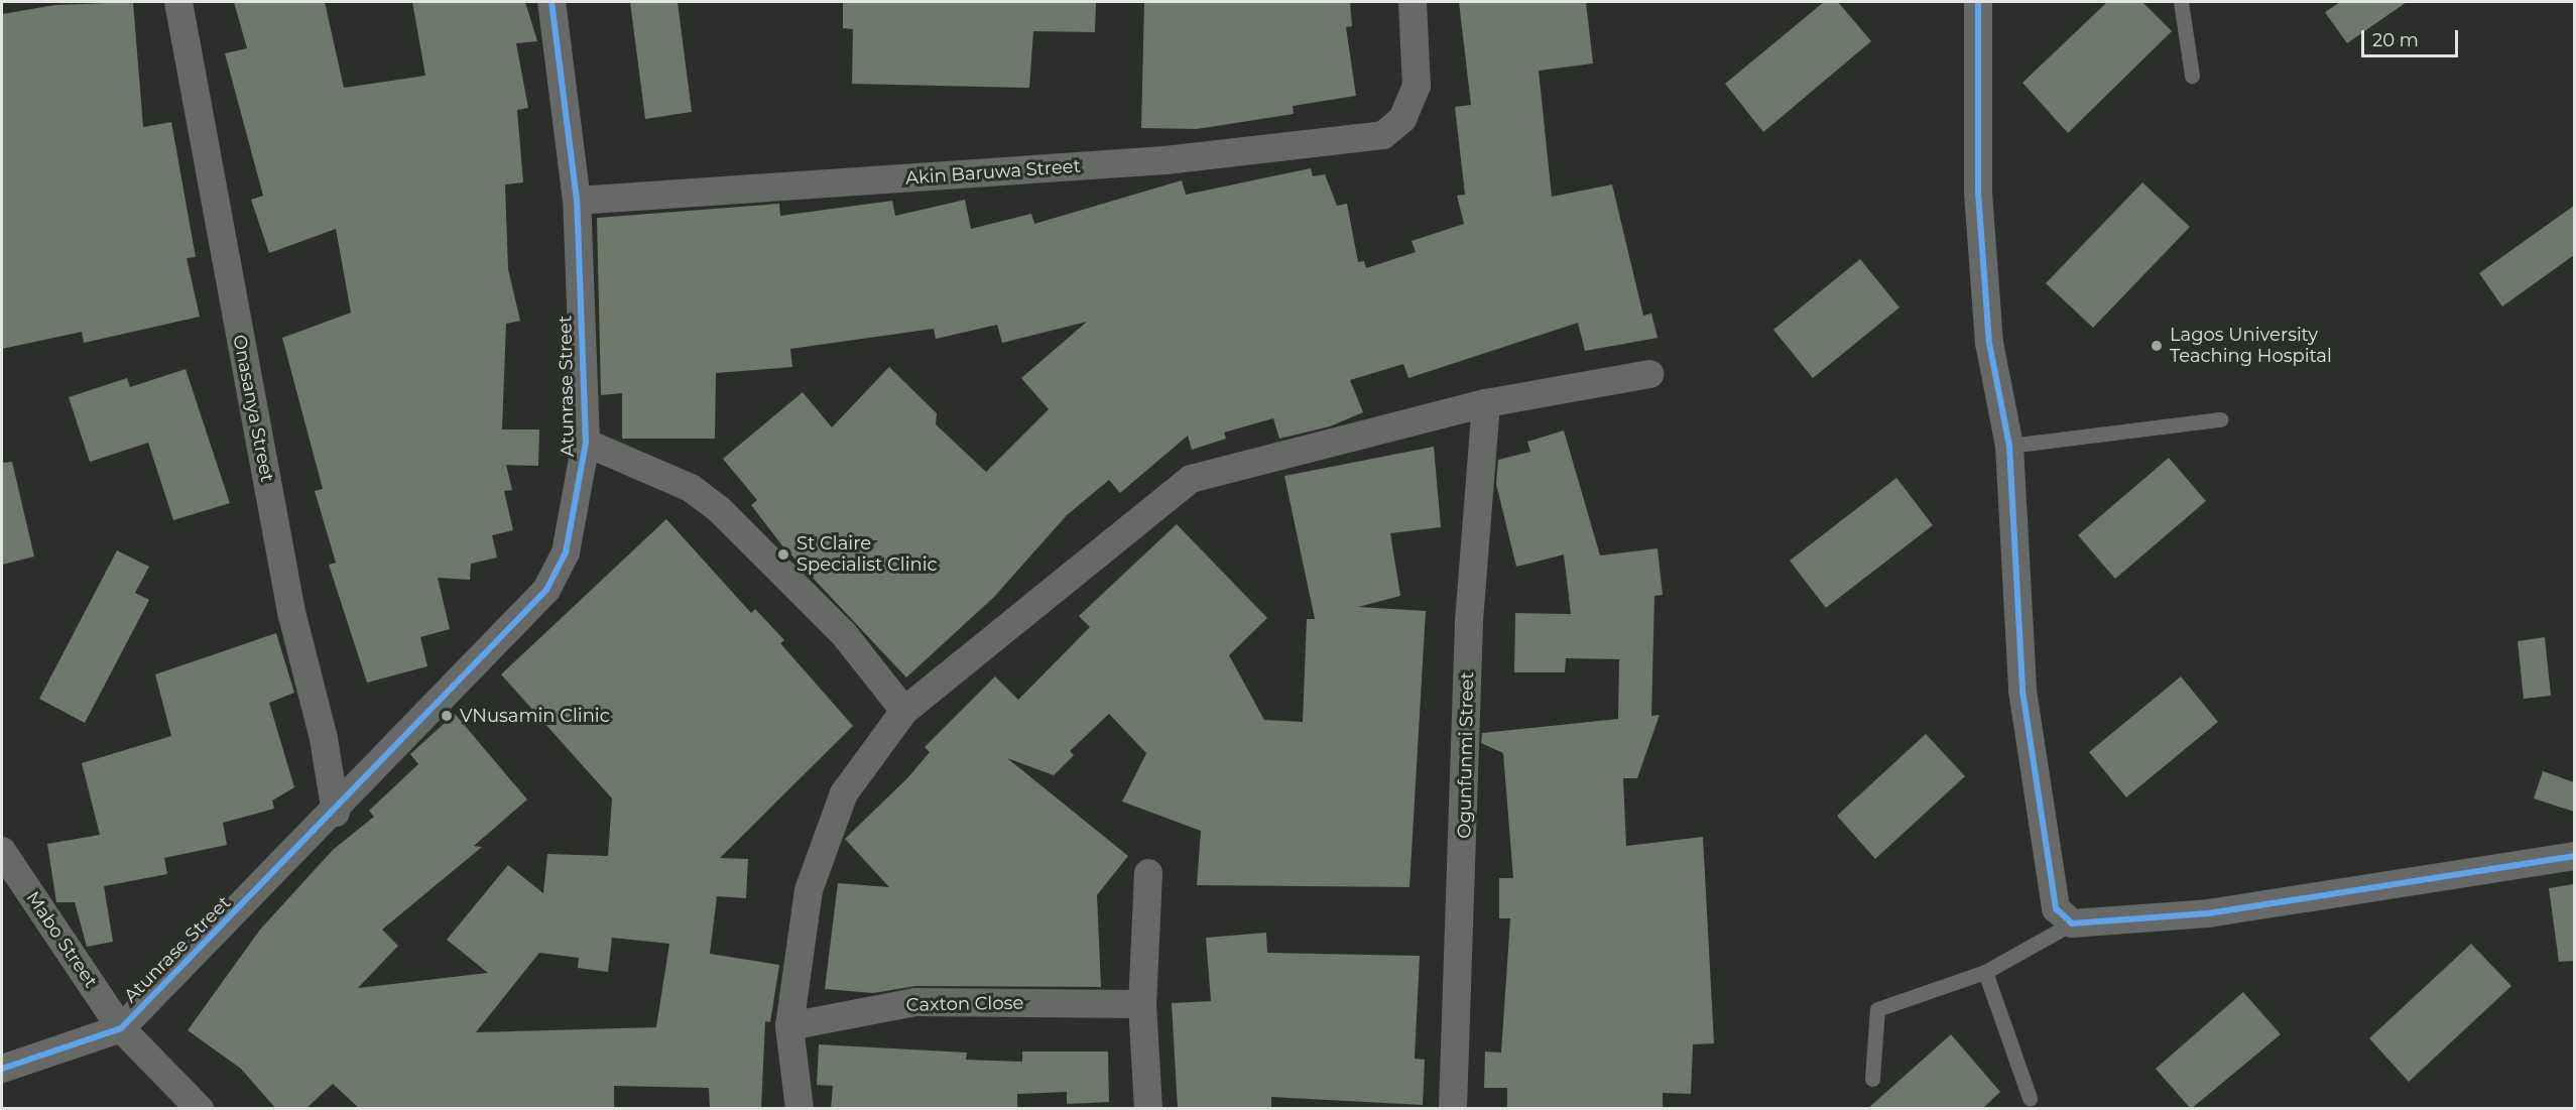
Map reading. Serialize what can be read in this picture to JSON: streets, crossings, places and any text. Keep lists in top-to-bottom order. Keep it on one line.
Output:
{"streets":{"street":["Akin Baruwa Street","Atunrase Street","Onasanya Street","Ogunfunmi Street","Mabo Street","Caxton Close"]},"crossings":[["Akin Baruwa Street","Atunrase Street"],["Atunrase Street","Onasanya Street"],["Atunrase Street","Mabo Street"]],"places":["Lagos University Teaching Hospital","St Claire Specialist Clinic","VNusamin Clinic"],"scale_bar":"20 m"}
